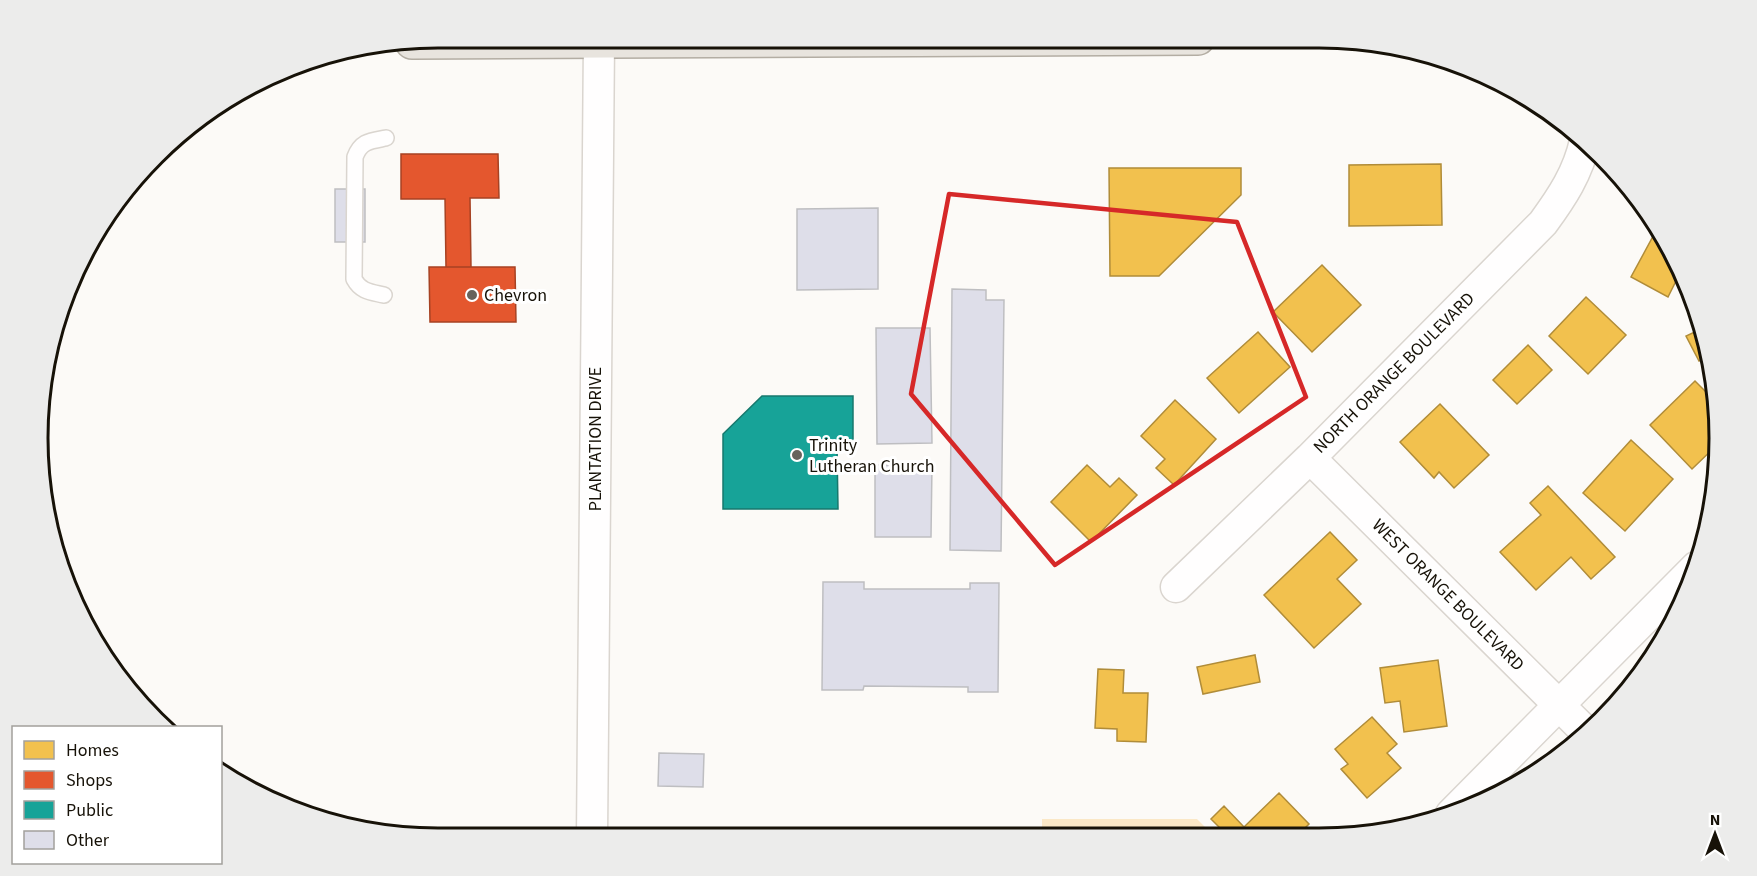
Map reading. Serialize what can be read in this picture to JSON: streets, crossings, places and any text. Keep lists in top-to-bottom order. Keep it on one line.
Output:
{"streets":{"street":["NORTH ORANGE BOULEVARD","PLANTATION DRIVE","WEST ORANGE BOULEVARD"]},"crossings":[["NORTH ORANGE BOULEVARD","WEST ORANGE BOULEVARD"]],"places":["Chevron","Trinity Lutheran Church"],"legend":["Homes","Shops","Public","Other"],"north":"top"}
